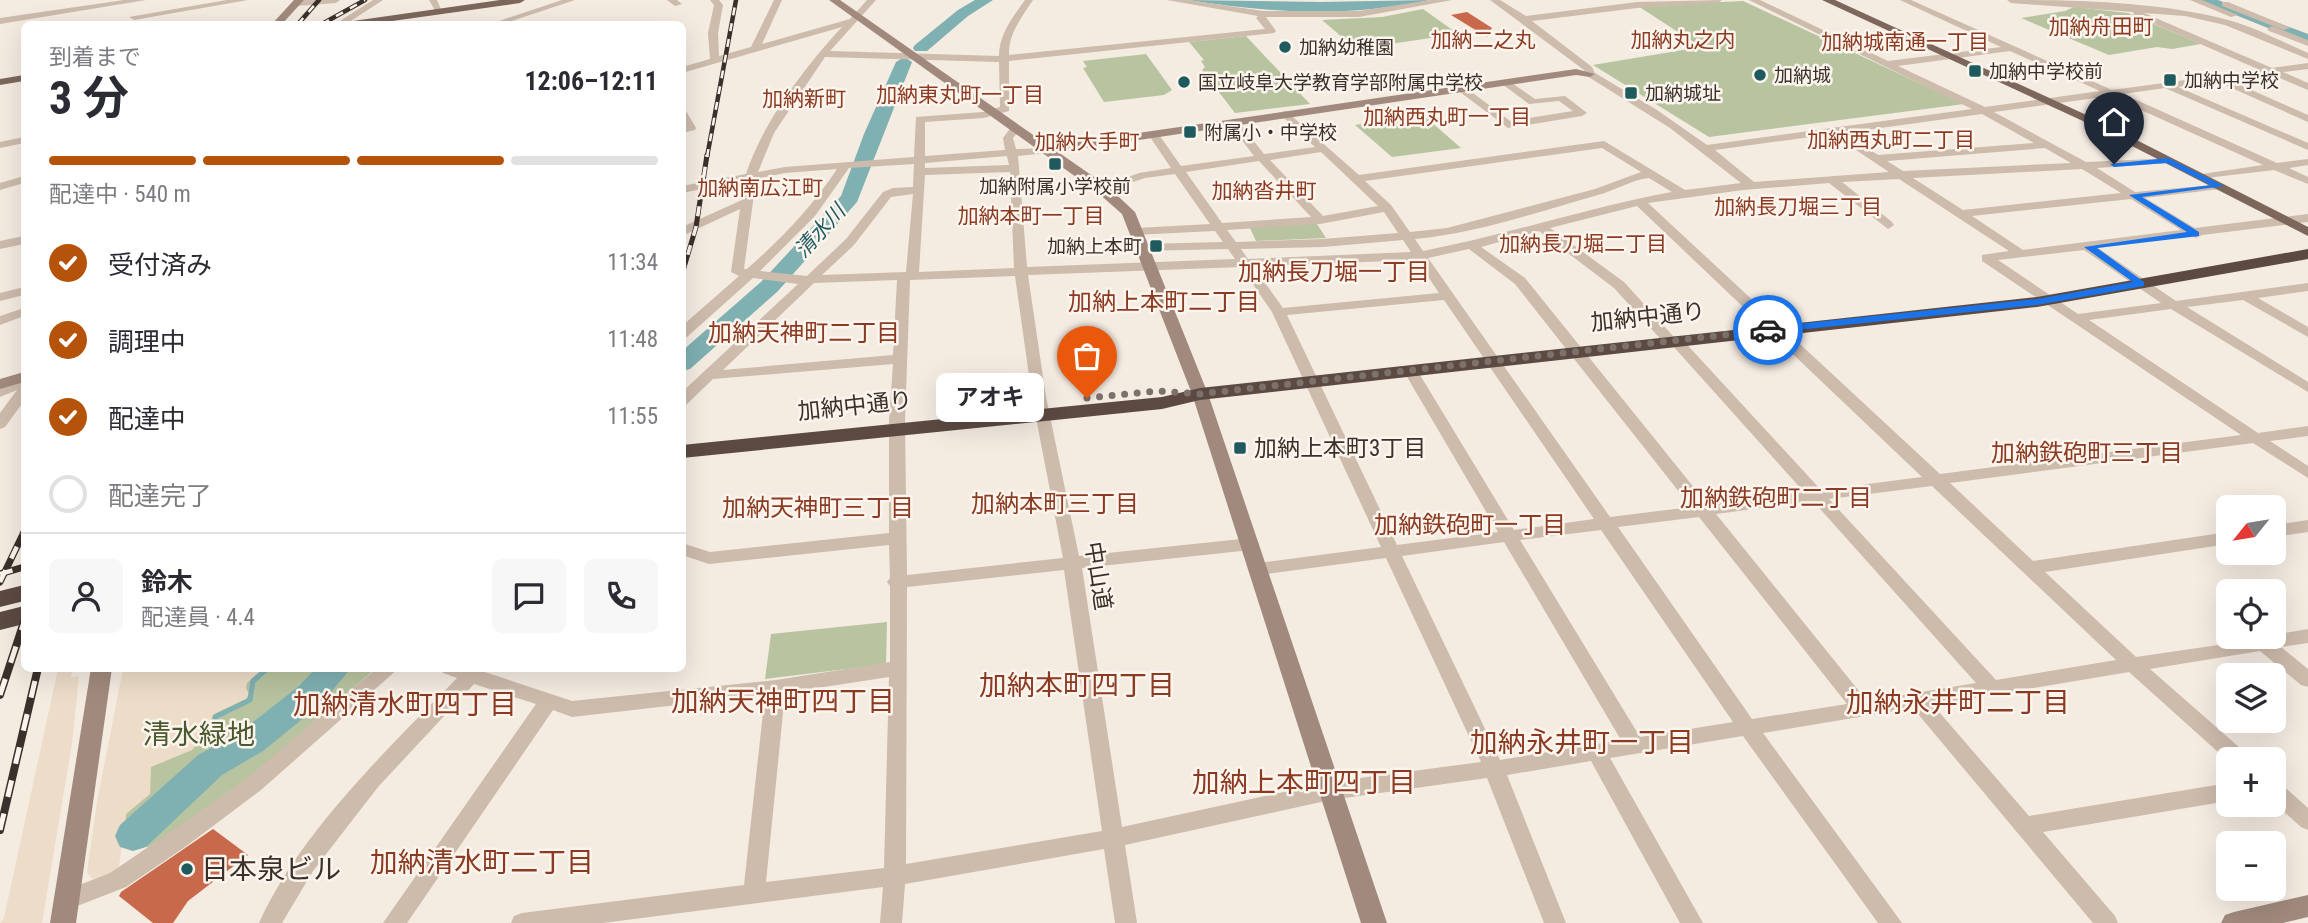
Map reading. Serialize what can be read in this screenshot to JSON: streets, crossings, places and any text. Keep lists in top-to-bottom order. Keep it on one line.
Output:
{"streets":{"highway":["加納中通り"],"street":["中山道"]},"crossings":[["加納中通り","中山道"]],"districts":["加納舟田町","加納二之丸","加納丸之内","加納城南通一丁目","加納東丸町一丁目","加納新町","加納西丸町一丁目","加納西丸町二丁目","加納大手町","加納南広江町","加納沓井町","加納長刀堀三丁目","加納本町一丁目","加納長刀堀二丁目","加納長刀堀一丁目","加納上本町二丁目","加納天神町二丁目","加納鉄砲町三丁目","加納鉄砲町二丁目","加納本町三丁目","加納天神町三丁目","加納鉄砲町一丁目","加納本町四丁目","加納天神町四丁目","加納永井町二丁目","加納清水町四丁目","加納永井町一丁目","加納上本町四丁目","加納清水町二丁目"],"water":["清水川"],"parks":["清水緑地"],"places":{"other":["加納幼稚園","加納城","国立岐阜大学教育学部附属中学校","アオキ","日本泉ビル"],"transit":["加納中学校前","加納中学校","加納城址","附属小・中学校","加納附属小学校前","加納上本町","加納上本町3丁目"]},"north":"bottom left","page":{"heading":["3 分","到着まで","12:06–12:11"],"panel":["鈴木","配達員 · 4.4"],"bar":"配達中 · 540 m","list":[["受付済み","11:34"],["調理中","11:48"],["配達中","11:55"],"配達完了"],"bubble":"アオキ","map_buttons":["+","−"]}}
